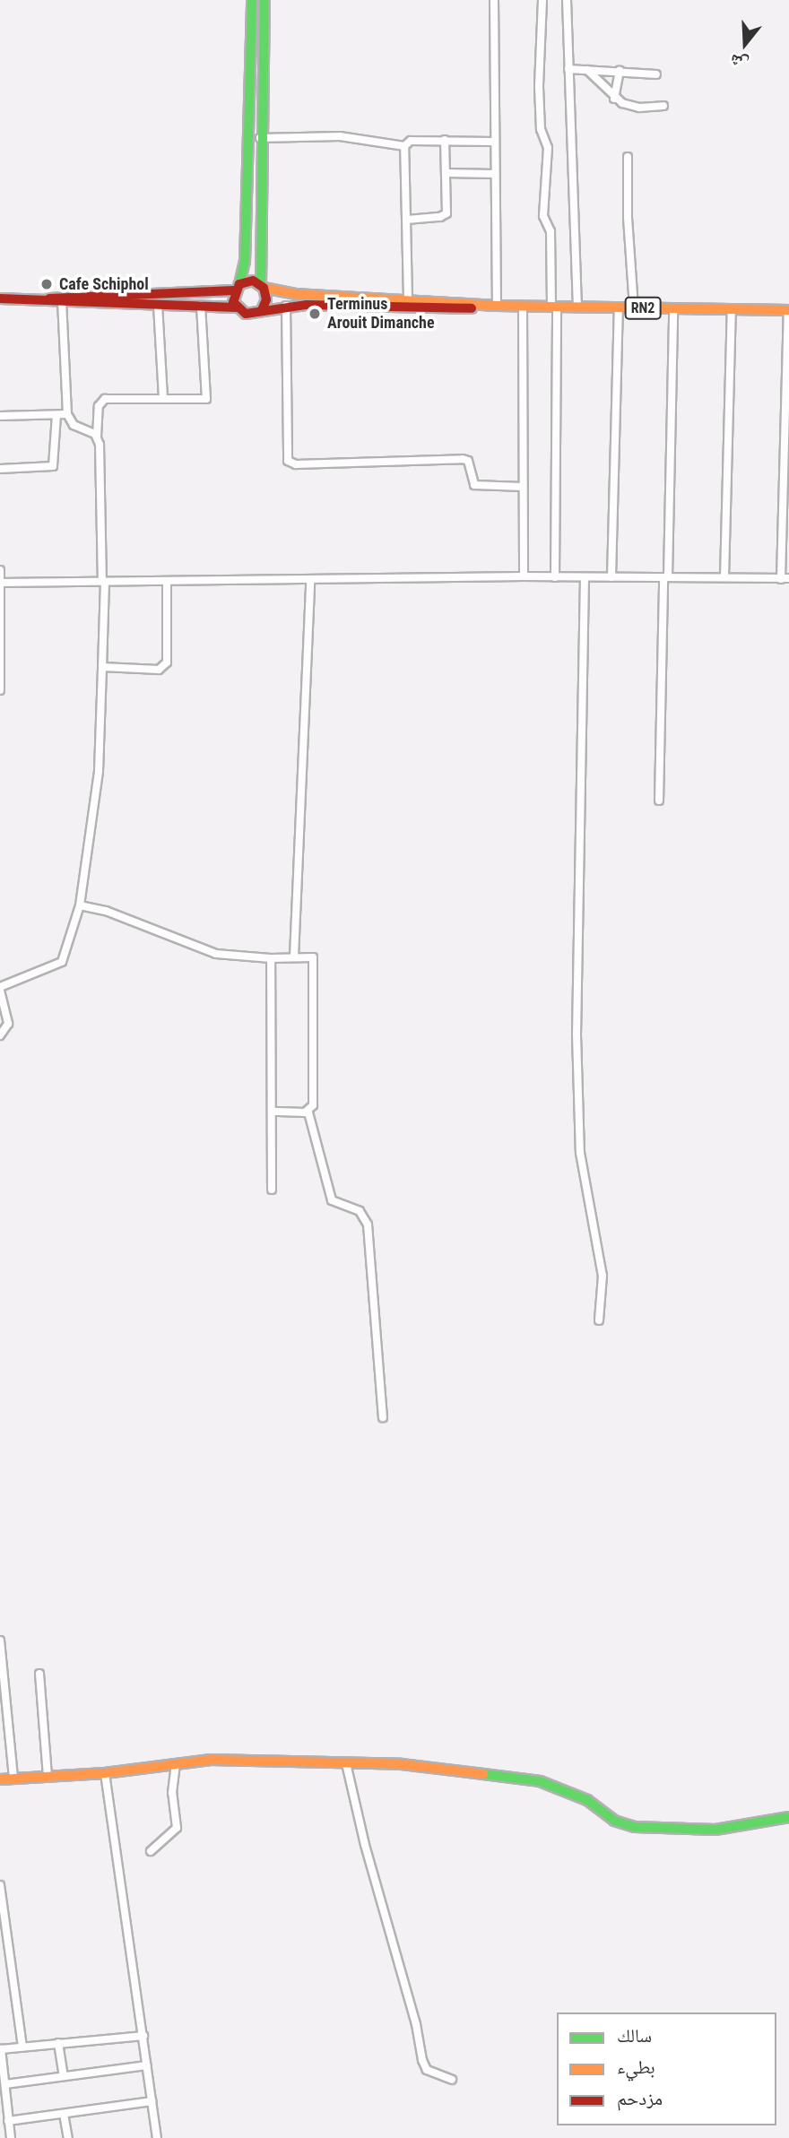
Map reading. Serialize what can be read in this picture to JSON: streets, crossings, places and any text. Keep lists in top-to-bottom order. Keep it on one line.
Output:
{"streets":{"street":["RN2"]},"places":["Cafe Schiphol","Terminus Arouit Dimanche"],"legend":["سالك","بطيء","مزدحم"],"north":"bottom"}
